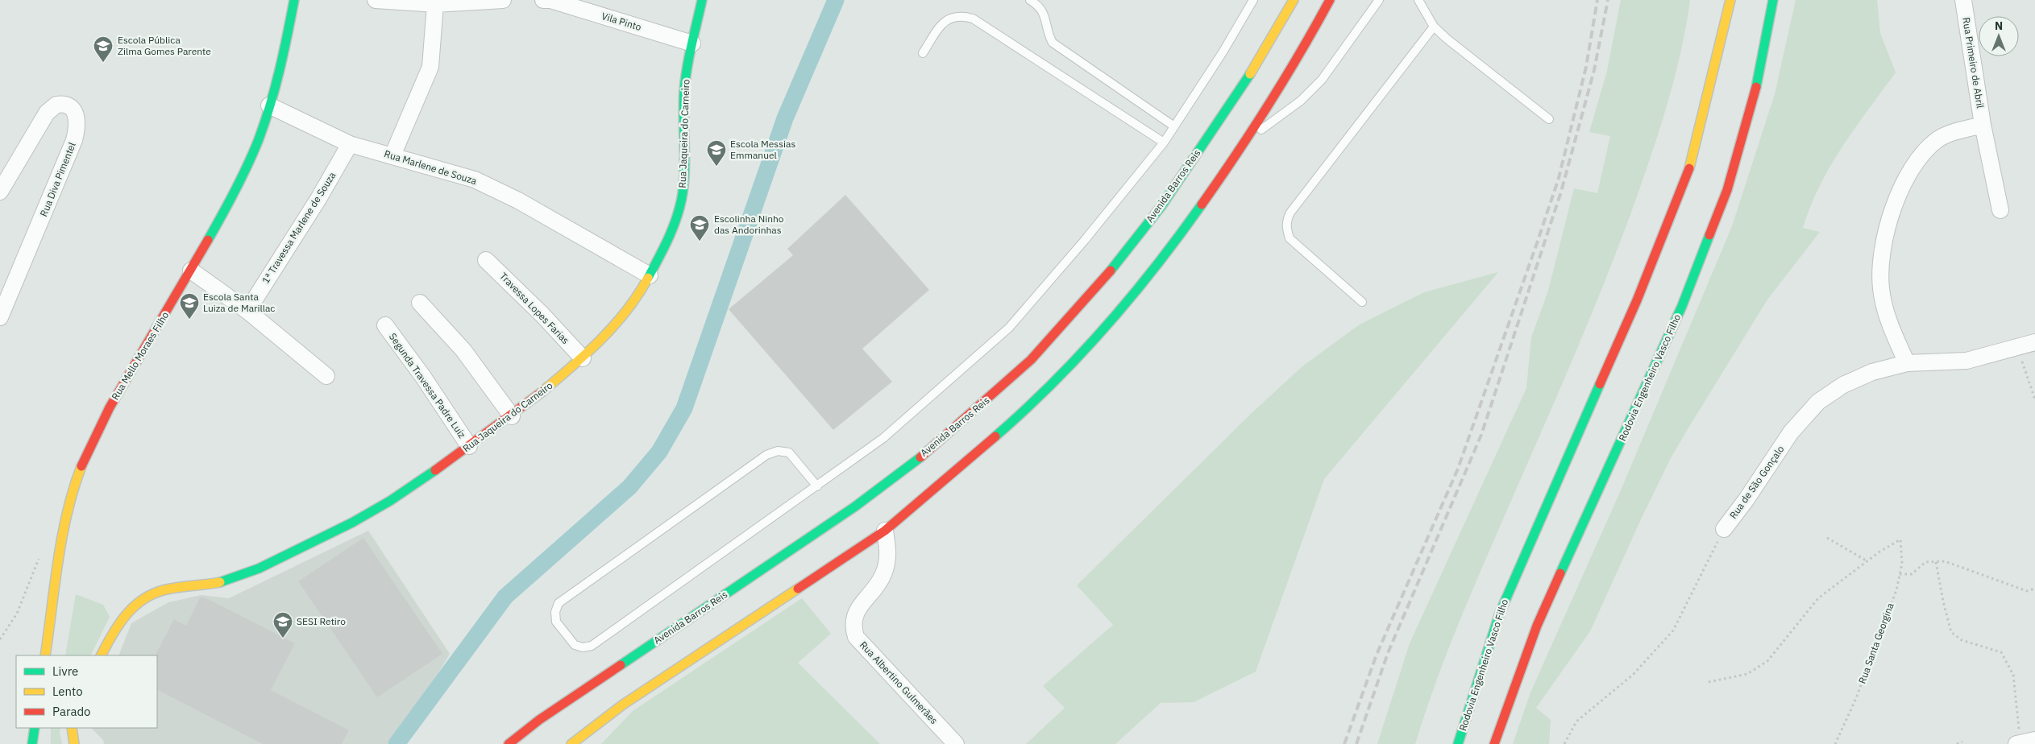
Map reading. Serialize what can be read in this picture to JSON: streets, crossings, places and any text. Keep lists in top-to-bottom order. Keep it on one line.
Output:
{"streets":{"main road":["Rua Jaqueira do Carneiro","Avenida Barros Reis","Rua Mello Moraes Filho","Rodovia Engenheiro Vasco Filho"],"street":["Vila Pinto","Rua Primeiro de Abril","Rua Marlene de Souza","Rua Diva Pimentel","1ª Travessa Marlene de Souza","Travessa Lopes Farias","Segunda Travessa Padre Luiz","Rua de São Gonçalo","Rua Albertino Gulmerães"],"path":["Rua Santa Georgina"]},"crossings":[["Vila Pinto","Rua Jaqueira do Carneiro"],["Rua Jaqueira do Carneiro","Rua Marlene de Souza"],["Rua Jaqueira do Carneiro","Travessa Lopes Farias"],["Rua Jaqueira do Carneiro","Segunda Travessa Padre Luiz"],["Rua Marlene de Souza","1ª Travessa Marlene de Souza"],["Rua Marlene de Souza","Rua Mello Moraes Filho"]],"places":{"school or university":["Escola Pública Zilma Gomes Parente","Escola Messias Emmanuel","Escolinha Ninho das Andorinhas","Escola Santa Luiza de Marillac","SESI Retiro"]},"legend":["Livre","Lento","Parado"],"north":"top"}
